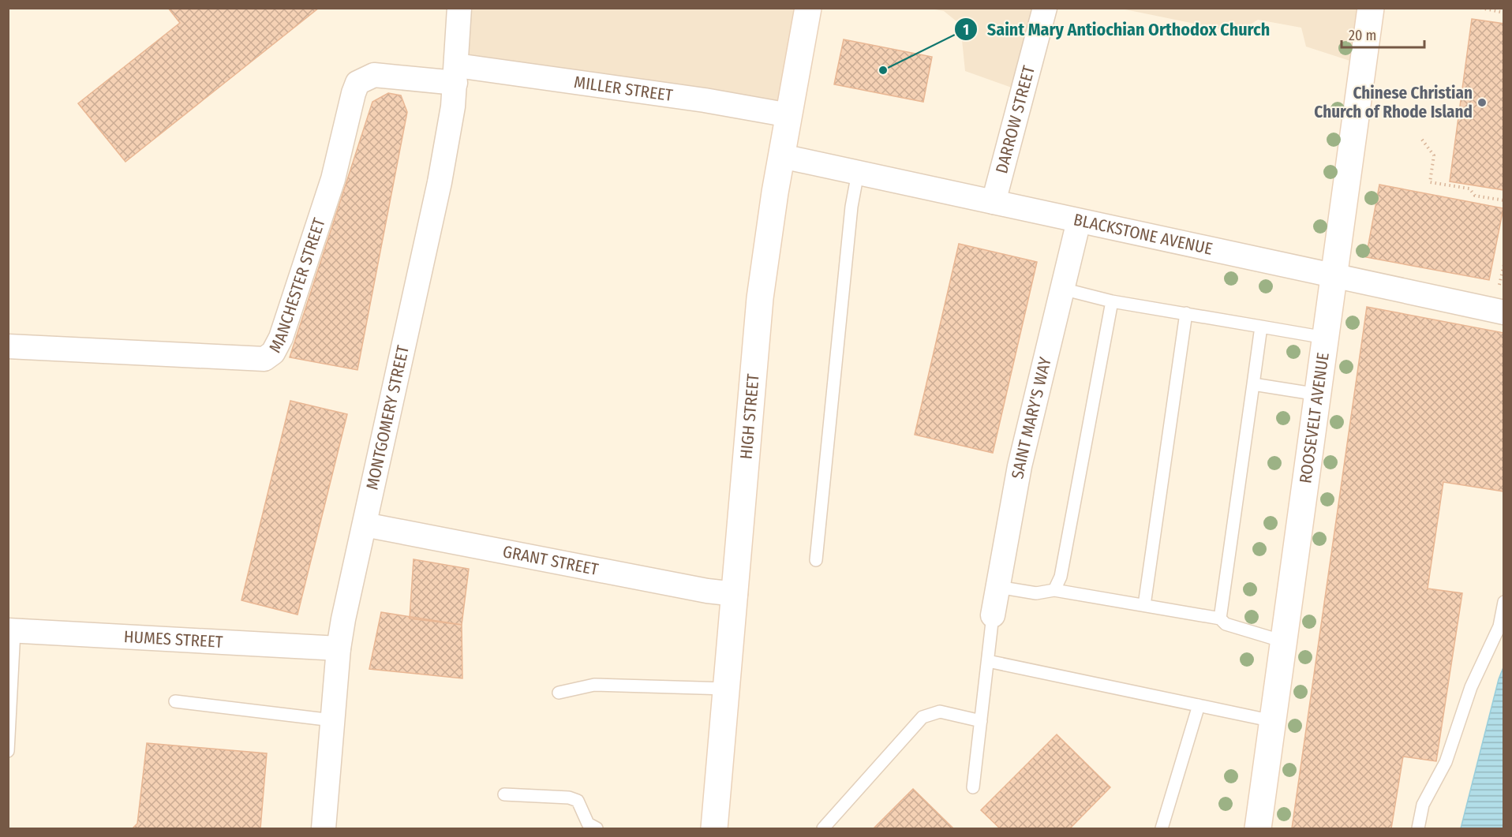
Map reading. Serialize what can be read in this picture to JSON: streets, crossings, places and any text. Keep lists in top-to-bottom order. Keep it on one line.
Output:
{"streets":{"main road":["HIGH STREET","ROOSEVELT AVENUE"],"street":["MILLER STREET","DARROW STREET","BLACKSTONE AVENUE","MANCHESTER STREET","SAINT MARY'S WAY","MONTGOMERY STREET","GRANT STREET","HUMES STREET"]},"crossings":[["MILLER STREET","MANCHESTER STREET"],["MILLER STREET","HIGH STREET"],["MILLER STREET","MONTGOMERY STREET"],["DARROW STREET","BLACKSTONE AVENUE"],["BLACKSTONE AVENUE","HIGH STREET"],["BLACKSTONE AVENUE","SAINT MARY'S WAY"],["BLACKSTONE AVENUE","ROOSEVELT AVENUE"],["MANCHESTER STREET","MONTGOMERY STREET"],["HIGH STREET","GRANT STREET"],["MONTGOMERY STREET","GRANT STREET"],["MONTGOMERY STREET","HUMES STREET"]],"places":["Saint Mary Antiochian Orthodox Church","Chinese Christian Church of Rhode Island"],"scale_bar":"20 m"}
